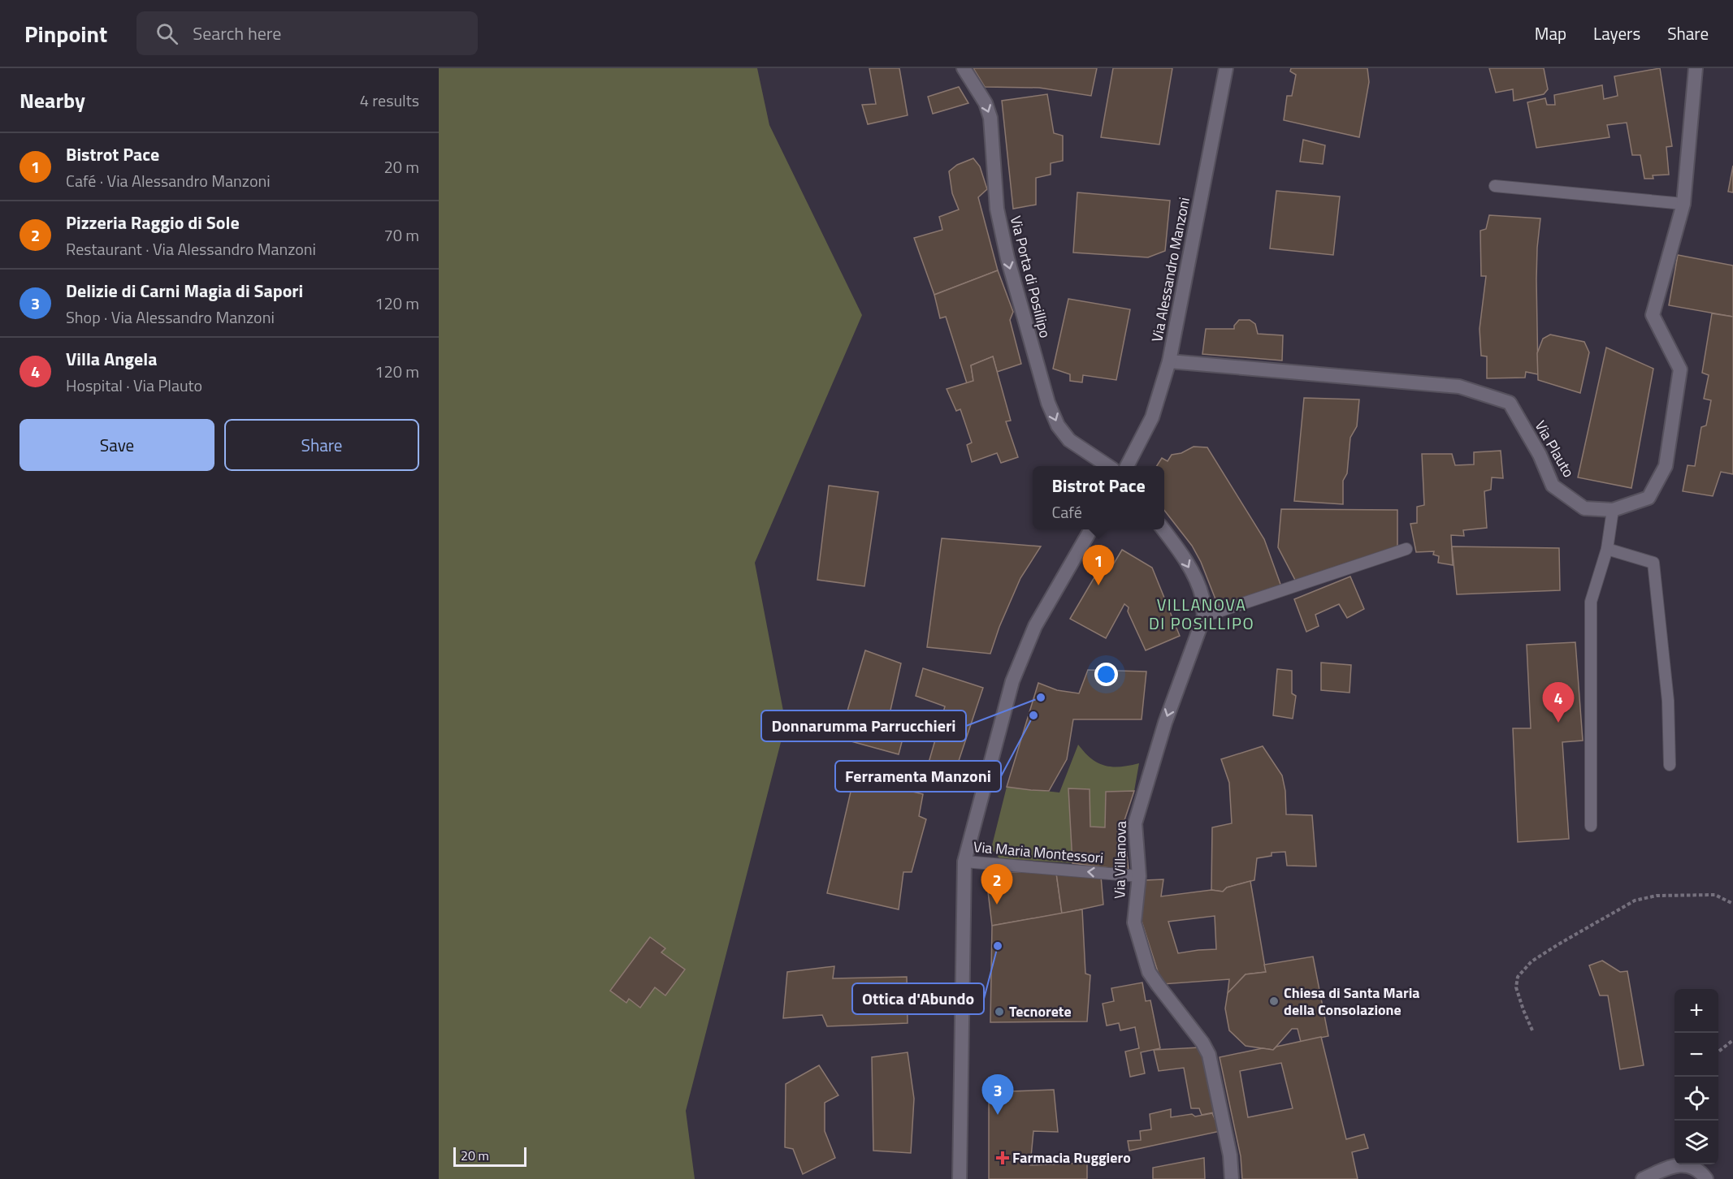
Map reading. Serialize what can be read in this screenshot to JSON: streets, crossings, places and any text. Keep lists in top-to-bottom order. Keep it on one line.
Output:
{"streets":{"street":["Via Alessandro Manzoni","Via Porta di Posillipo","Via Plauto","Via Villanova"],"lane":["Via Maria Montessori"]},"crossings":[["Via Alessandro Manzoni","Via Plauto"],["Via Maria Montessori","Via Villanova"]],"one_way":["Via Porta di Posillipo","Via Maria Montessori","Via Villanova"],"districts":["VILLANOVA DI POSILLIPO"],"places":{"other":["Donnarumma Parrucchieri","Ferramenta Manzoni","Ottica d'Abundo","Chiesa di Santa Maria della Consolazione","Tecnorete"],"health":["Farmacia Ruggiero"]},"scale_bar":"20 m","page":{"header":"Pinpoint","search":"Search here","nav":["Map","Layers","Share"],"heading":["Nearby","4 results"],"list":[{"mark":"1","name":"Bistrot Pace","note":"Café · Via Alessandro Manzoni","value":"20 m"},{"mark":"2","name":"Pizzeria Raggio di Sole","note":"Restaurant · Via Alessandro Manzoni","value":"70 m"},{"mark":"3","name":"Delizie di Carni Magia di Sapori","note":"Shop · Via Alessandro Manzoni","value":"120 m"},{"mark":"4","name":"Villa Angela","note":"Hospital · Via Plauto","value":"120 m"}],"buttons":["Save","Share"],"popup":["Bistrot Pace","Café"],"pins":["1","4","2","3"],"map_buttons":["+","−"],"scale":"20 m"}}
